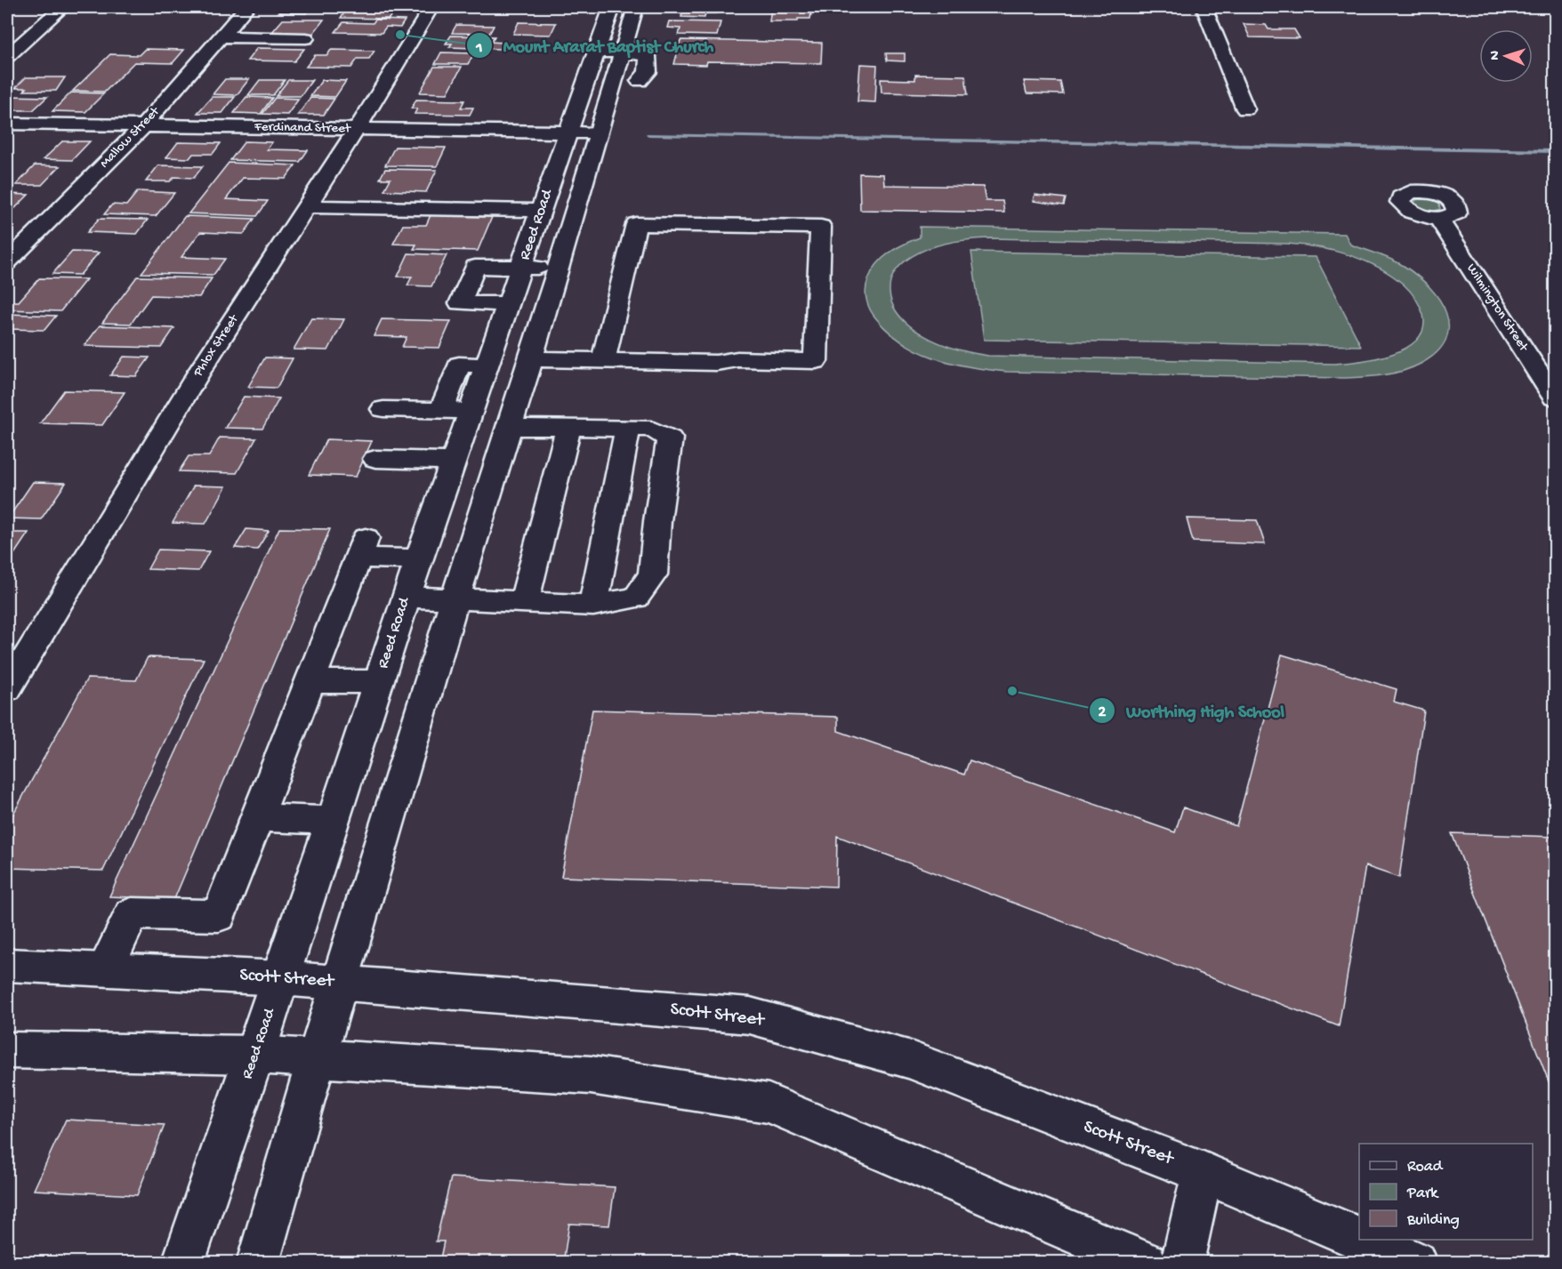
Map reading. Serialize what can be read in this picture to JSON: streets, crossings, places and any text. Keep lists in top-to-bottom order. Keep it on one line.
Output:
{"streets":{"street":["Ferdinand Street","Mallow Street","Reed Road","Wilmington Street","Phlox Street","Scott Street"]},"crossings":[["Ferdinand Street","Mallow Street"],["Ferdinand Street","Reed Road"],["Ferdinand Street","Phlox Street"],["Reed Road","Scott Street"]],"places":["Mount Ararat Baptist Church","Worthing High School"],"legend":["Road","Park","Building"],"north":"left"}
